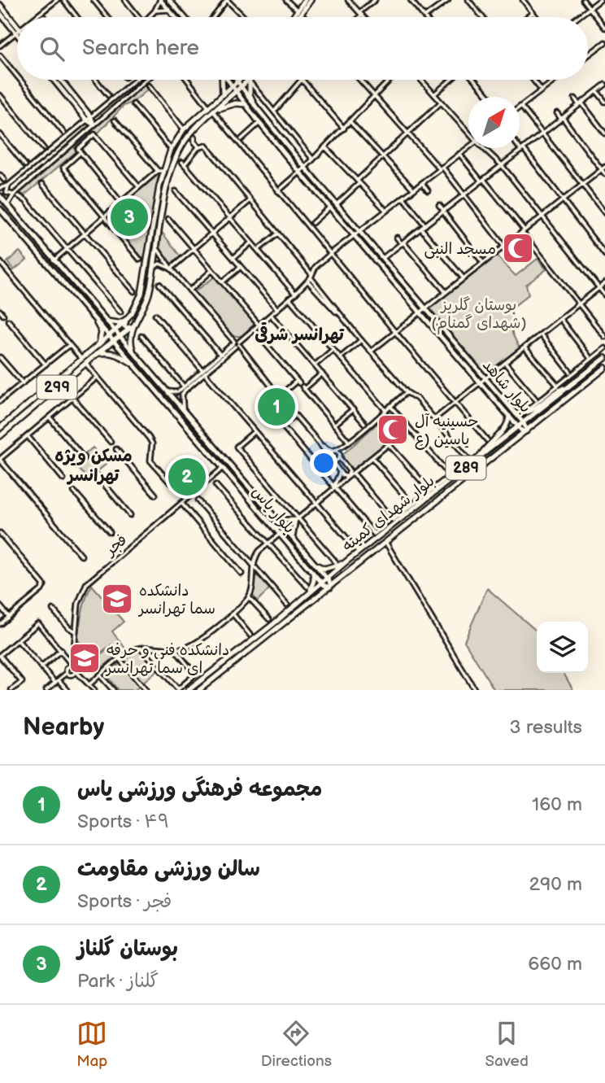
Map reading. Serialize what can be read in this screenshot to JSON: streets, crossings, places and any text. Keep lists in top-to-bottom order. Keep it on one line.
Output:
{"streets":{"main road":["بلوار شاهد","299","289","بلوار یاس","بلوار شهدای کمیته"],"street":["فجر"]},"crossings":[["بلوار شاهد","299"],["بلوار شاهد","بلوار شهدای کمیته"],["299","بلوار یاس"],["بلوار یاس","بلوار شهدای کمیته"],["بلوار یاس","فجر"]],"districts":["تهرانسر شرقی","مسکن ویژه تهرانسر"],"parks":["بوستان گلریز (شهدای گمنام)"],"places":{"mosque":["مسجد النبی","حسینیه آل یاسین (ع"],"school or university":["دانشکده سما تهرانسر","دانشکده فنی و حرفه ای سما تهرانسر"]},"north":"top right","page":{"search":"Search here","pins":["3","1","2"],"heading":["Nearby","3 results"],"list":[{"mark":"1","name":"مجموعه فرهنگی ورزشی یاس","note":"Sports · ۴۹","value":"160 m"},{"mark":"2","name":"سالن ورزشی مقاومت","note":"Sports · فجر","value":"290 m"},{"mark":"3","name":"بوستان گلناز","note":"Park · گلناز","value":"660 m"}],"nav":["Map","Directions","Saved"]}}
